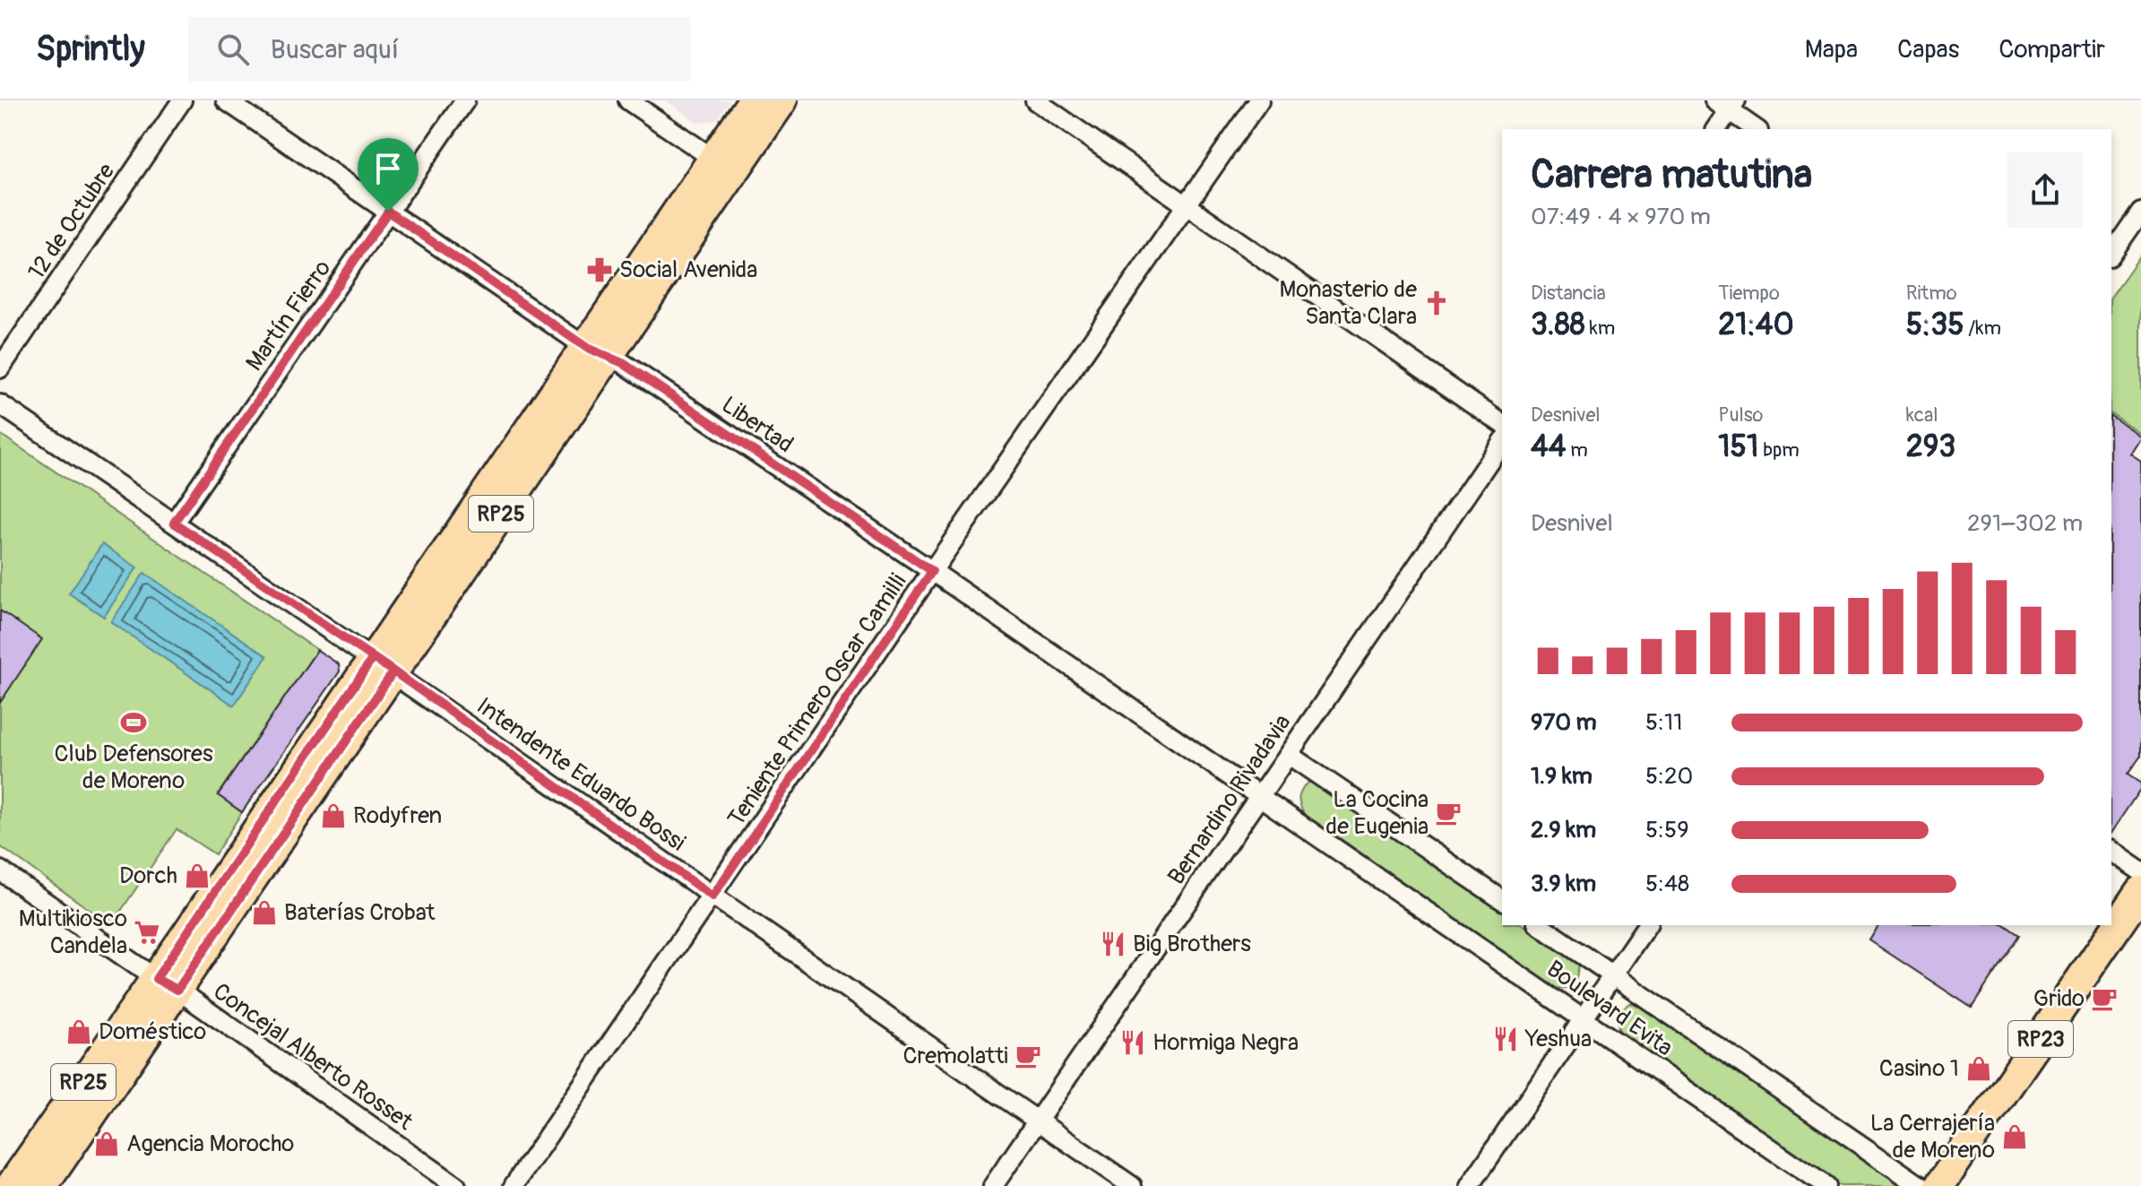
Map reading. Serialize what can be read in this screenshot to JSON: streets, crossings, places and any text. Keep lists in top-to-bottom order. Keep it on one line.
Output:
{"streets":{"main road":["RP25","RP23"],"street":["12 de Octubre","Martín Fierro","Libertad","Teniente Primero Oscar Camilli","Intendente Eduardo Bossi","Bernardino Rivadavia","Boulevard Evita","Concejal Alberto Rosset"]},"crossings":[["Martín Fierro","Libertad"],["Martín Fierro","Intendente Eduardo Bossi"],["Libertad","RP25"],["Libertad","Teniente Primero Oscar Camilli"],["Libertad","Bernardino Rivadavia"],["Libertad","Boulevard Evita"],["RP25","Intendente Eduardo Bossi"],["RP25","Concejal Alberto Rosset"],["Teniente Primero Oscar Camilli","Intendente Eduardo Bossi"],["Intendente Eduardo Bossi","Bernardino Rivadavia"],["Bernardino Rivadavia","Boulevard Evita"]],"places":{"pharmacy":["Social Avenida"],"church":["Monasterio de Santa Clara"],"sports":["Club Defensores de Moreno"],"cafe":["La Cocina de Eugenia","Grido","Cremolatti"],"shop":["Rodyfren","Dorch","Baterías Crobat","Doméstico","Casino 1","La Cerrajería de Moreno","Agencia Morocho"],"supermarket":["Multikiosco Candela"],"restaurant":["Big Brothers","Yeshua","Hormiga Negra"]},"page":{"header":"Sprintly","search":"Buscar aquí","nav":["Mapa","Capas","Compartir"],"heading":["Carrera matutina","07:49 · 4 × 970 m"],"stats":[["Distancia","3.88 km"],["Tiempo","21:40"],["Ritmo","5:35 /km"],["Desnivel","44 m"],["Pulso","151 bpm"],["kcal","293"]],"chart":["Desnivel","291–302 m"],"list":[{"name":"970 m","note":"5:11"},{"name":"1.9 km","note":"5:20"},{"name":"2.9 km","note":"5:59"},{"name":"3.9 km","note":"5:48"}]}}
